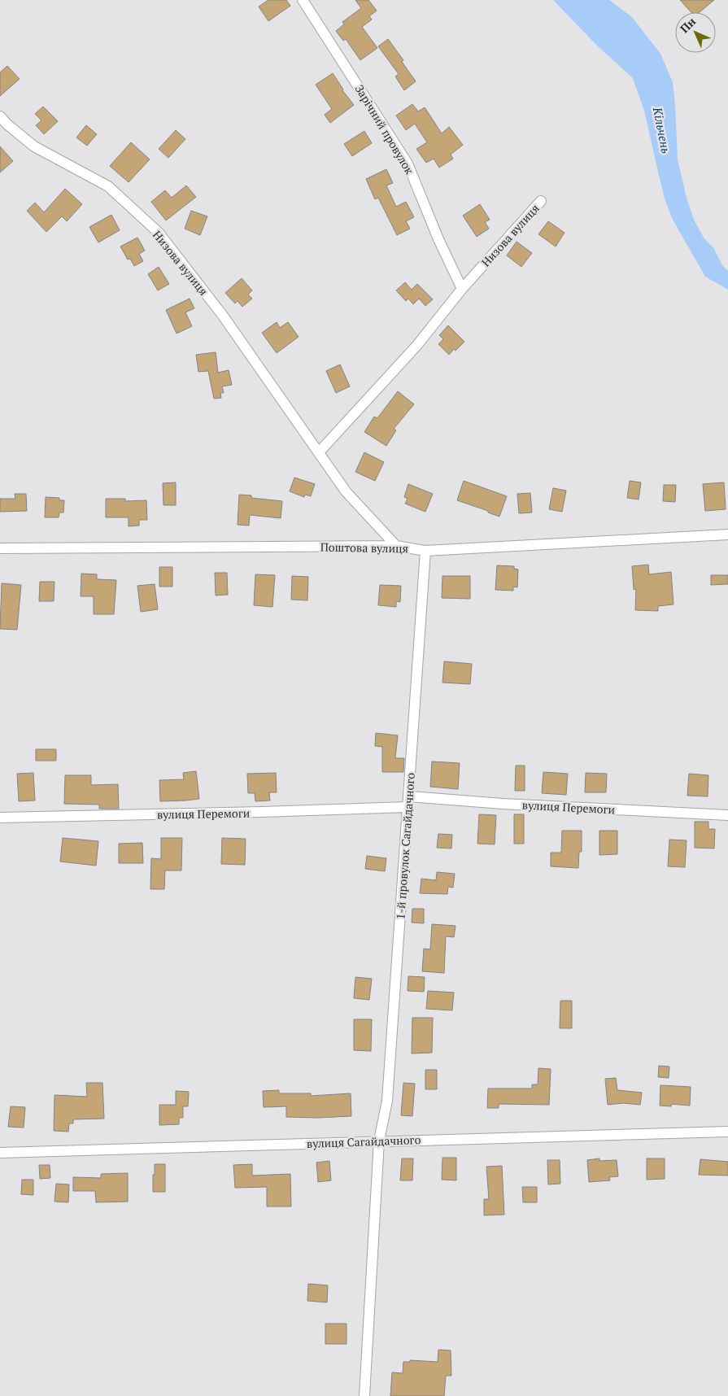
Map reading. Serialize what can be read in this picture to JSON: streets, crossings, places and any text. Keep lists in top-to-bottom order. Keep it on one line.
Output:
{"streets":{"street":["Зарічний провулок","Низова вулиця","Поштова вулиця","вулиця Перемоги","1-й провулок Сагайдачного","вулиця Сагайдачного"]},"crossings":[["Зарічний провулок","Низова вулиця"],["Низова вулиця","Поштова вулиця"],["Поштова вулиця","1-й провулок Сагайдачного"],["вулиця Перемоги","1-й провулок Сагайдачного"],["1-й провулок Сагайдачного","вулиця Сагайдачного"]],"water":["Кільчень"],"north":"top left"}
